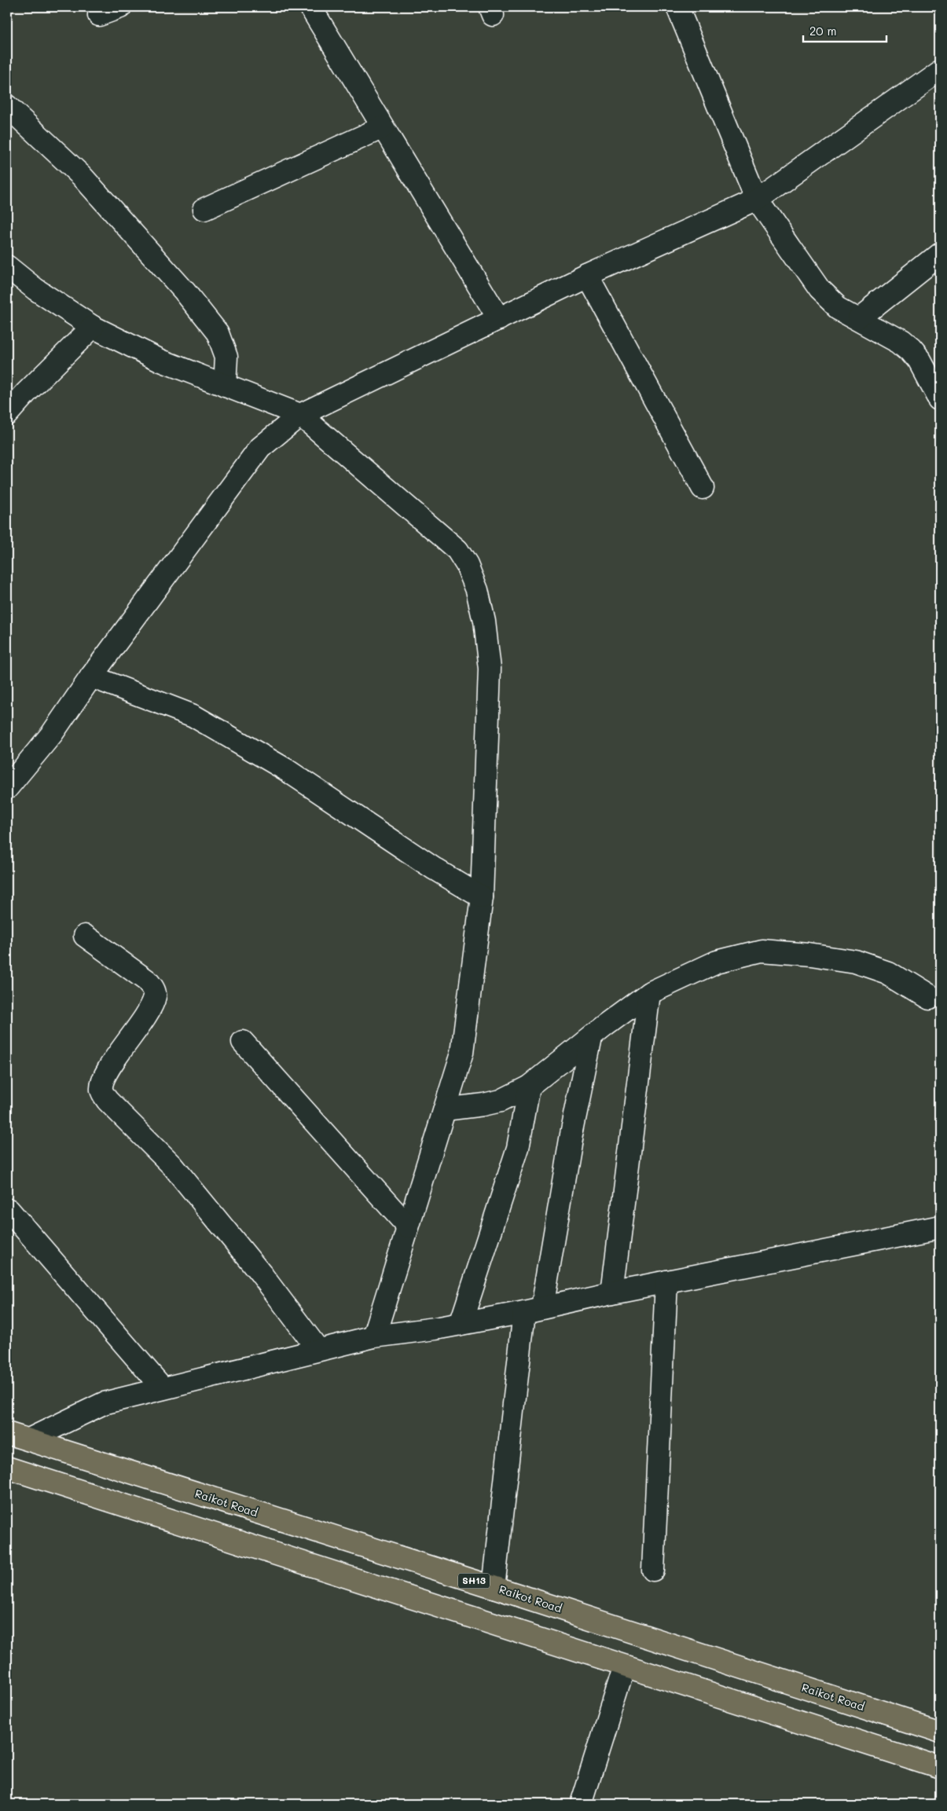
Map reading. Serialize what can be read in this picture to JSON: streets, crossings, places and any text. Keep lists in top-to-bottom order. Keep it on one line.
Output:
{"streets":{"main road":["Raikot Road","SH13"]},"scale_bar":"20 m"}
